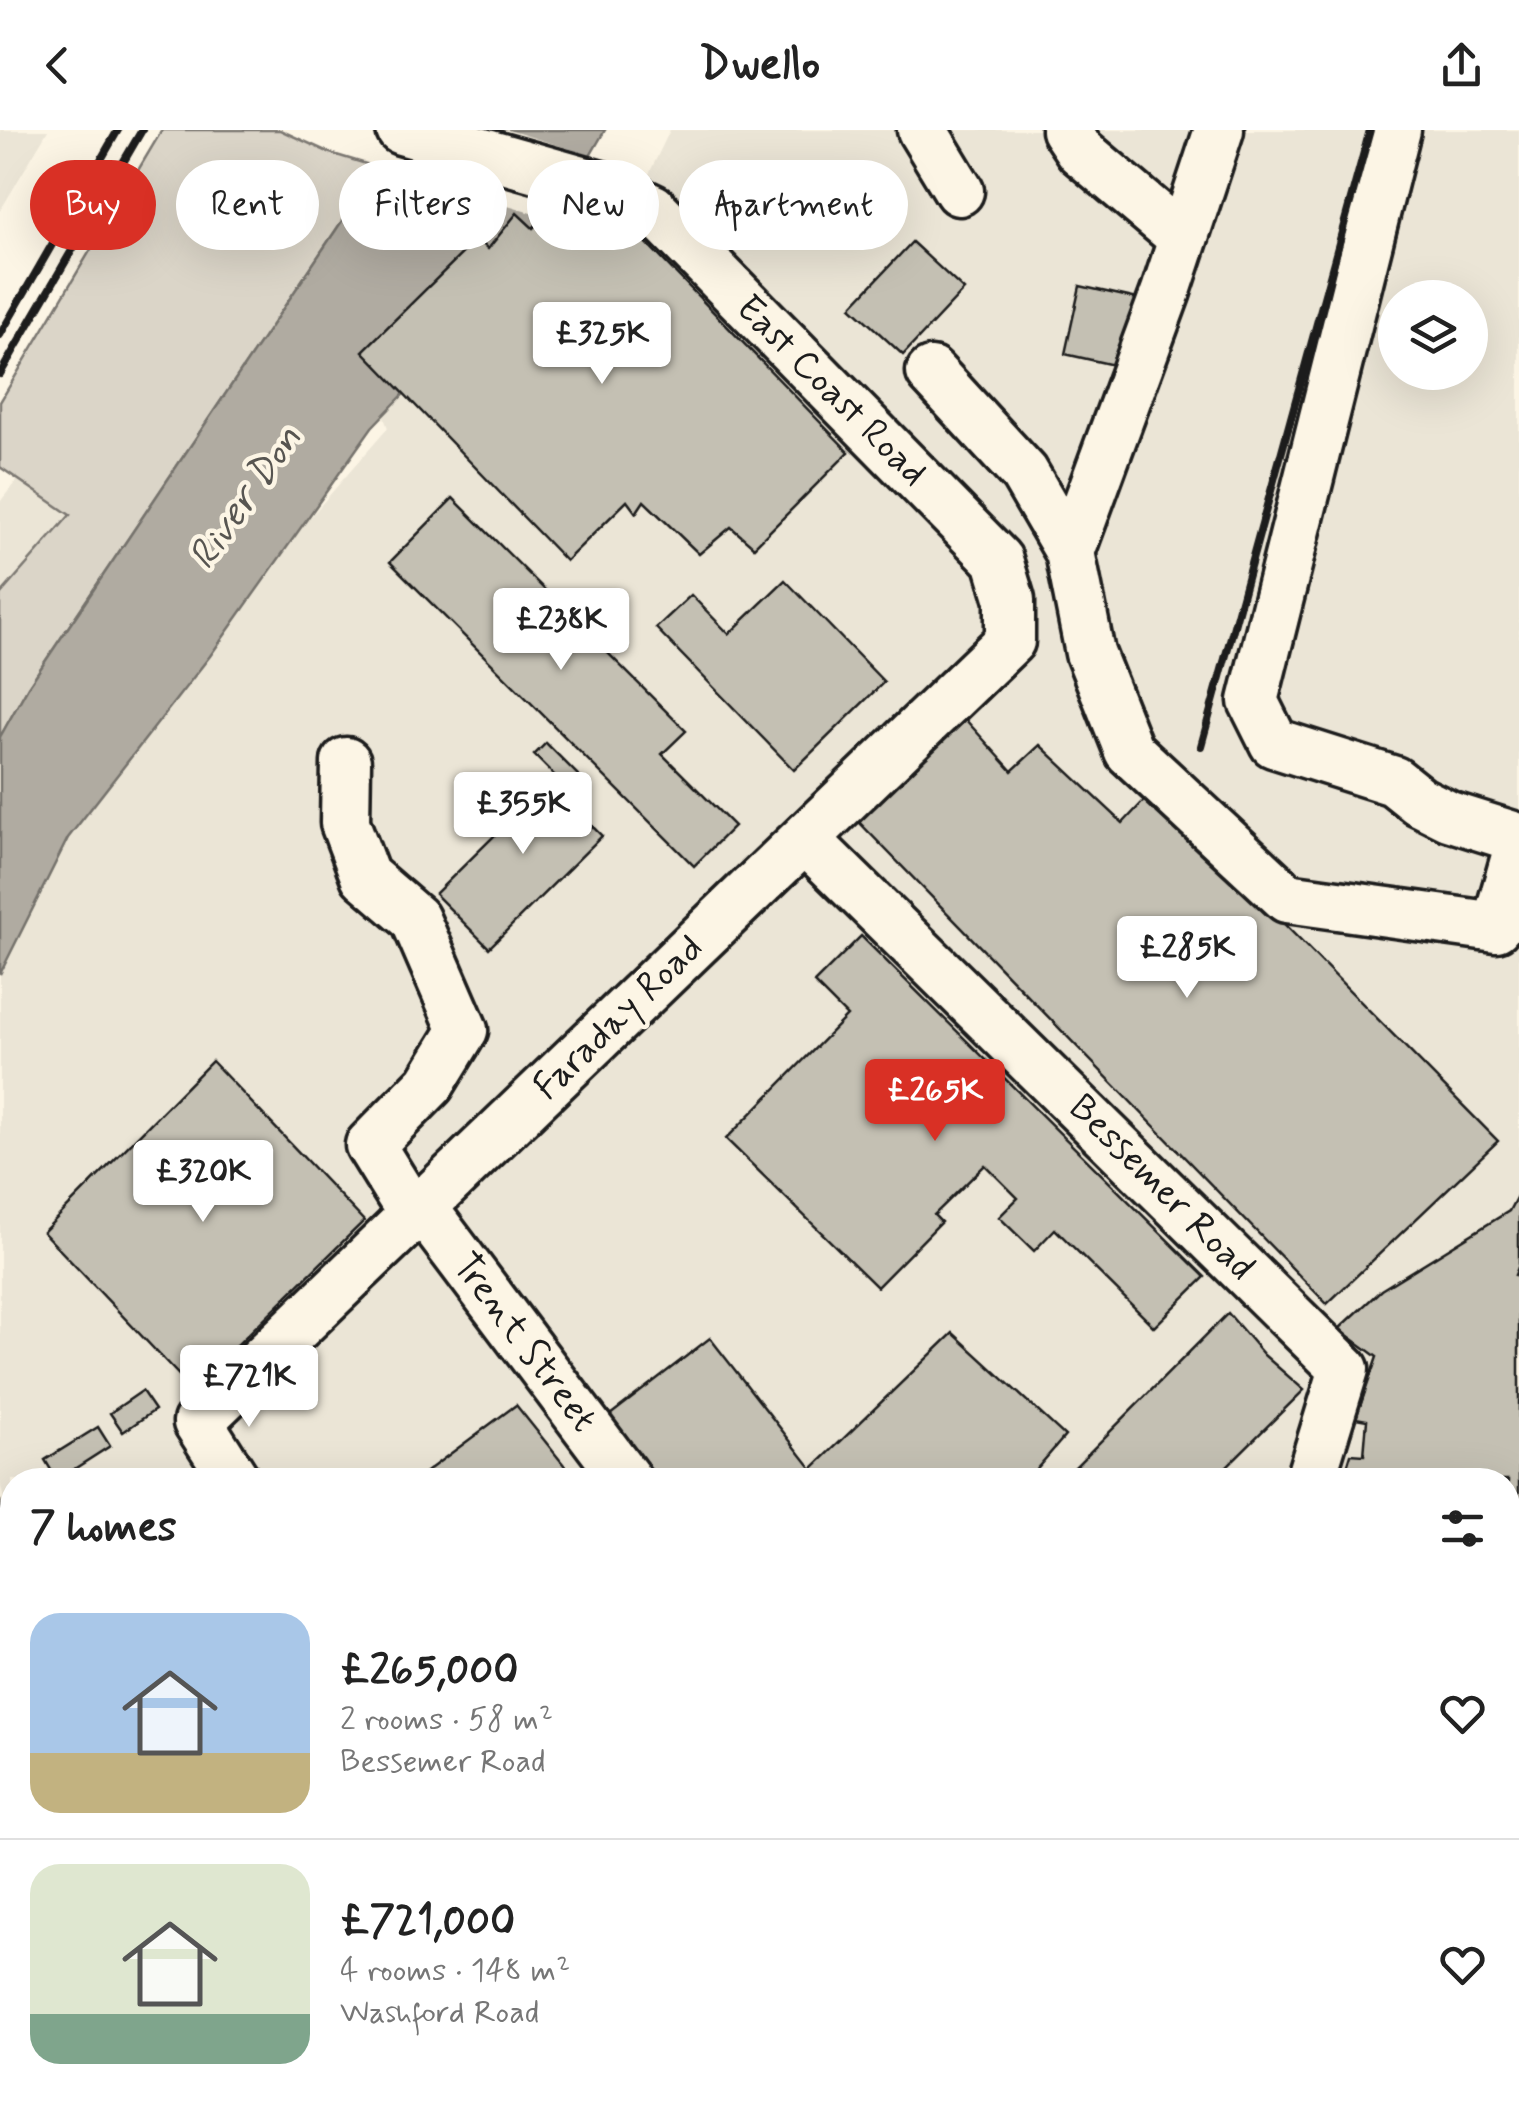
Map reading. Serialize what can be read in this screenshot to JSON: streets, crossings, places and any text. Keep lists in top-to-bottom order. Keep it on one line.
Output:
{"streets":{"street":["East Coast Road","Faraday Road","Bessemer Road","Trent Street"]},"crossings":[["East Coast Road","Faraday Road"],["Faraday Road","Bessemer Road"],["Faraday Road","Trent Street"]],"water":["River Don"],"page":{"header":"Dwello","chip":["Buy","Rent","Filters","New","Apartment"],"price":["£325K","£238K","£355K","£285K","£265K","£320K","£721K"],"heading":"7 homes","list":[{"name":"£265,000","note":"2 rooms · 58 m² · Bessemer Road"},{"name":"£721,000","note":"4 rooms · 148 m² · Washford Road"}]}}
